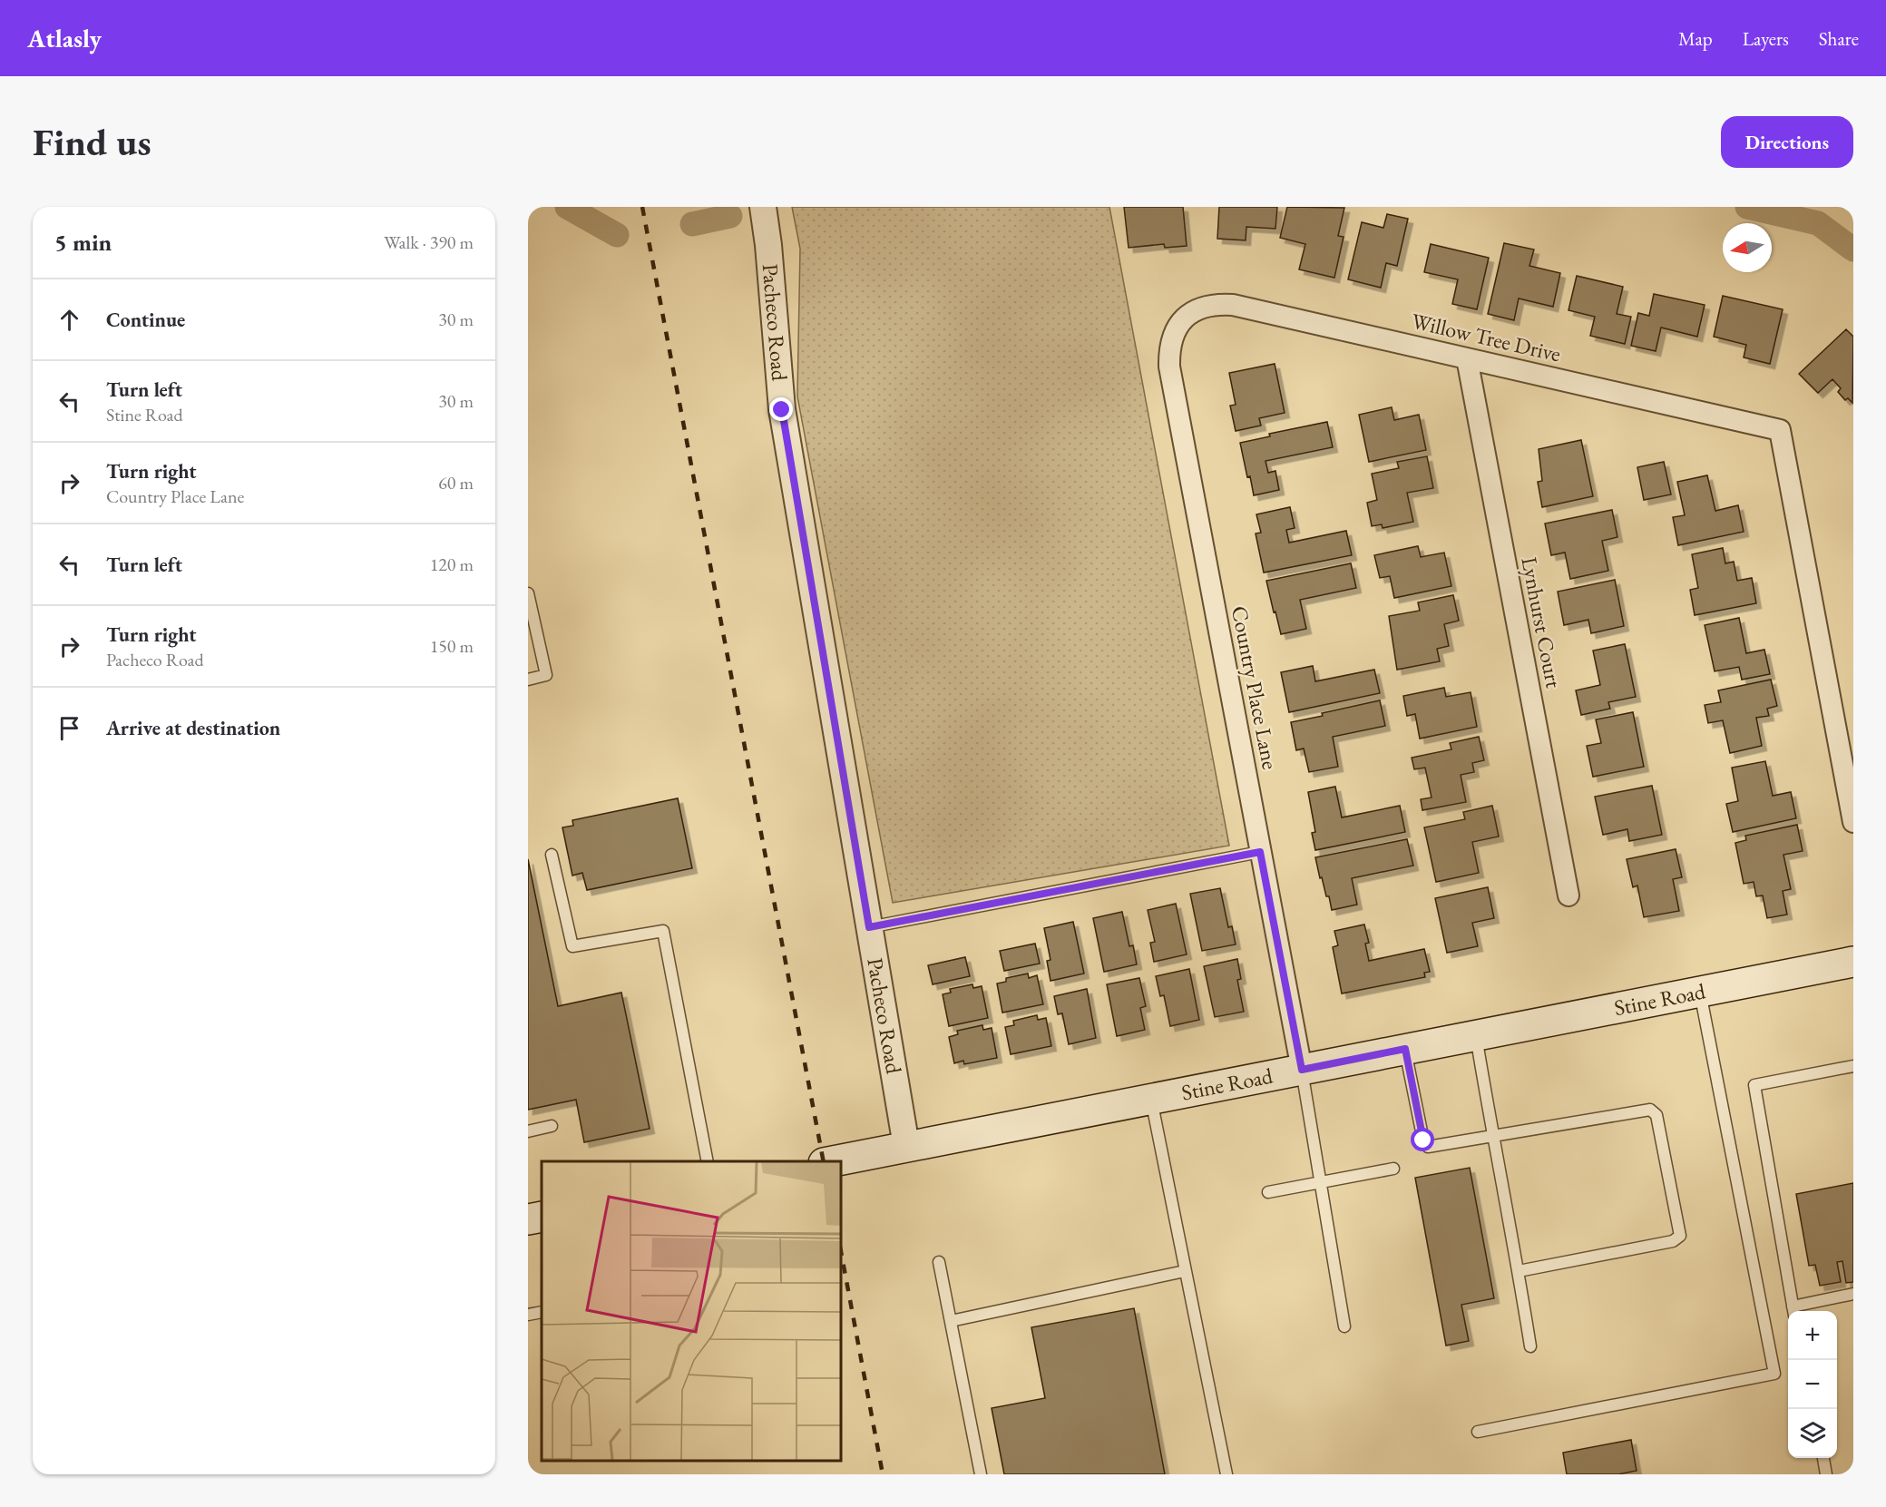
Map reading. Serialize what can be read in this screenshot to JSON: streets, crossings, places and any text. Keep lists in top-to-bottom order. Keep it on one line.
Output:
{"streets":{"main road":["Stine Road"],"street":["Pacheco Road","Willow Tree Drive","Lynhurst Court","Country Place Lane"]},"crossings":[["Pacheco Road","Stine Road"],["Willow Tree Drive","Lynhurst Court"],["Willow Tree Drive","Country Place Lane"],["Country Place Lane","Stine Road"]],"north":"left","page":{"header":"Atlasly","nav":["Map","Layers","Share"],"buttons":"Directions","title":"Find us","heading":["5 min","Walk · 390 m"],"list":[["Continue","30 m"],["Turn left","Stine Road","30 m"],["Turn right","Country Place Lane","60 m"],["Turn left","120 m"],["Turn right","Pacheco Road","150 m"],"Arrive at destination"],"map_buttons":["+","−"]}}
